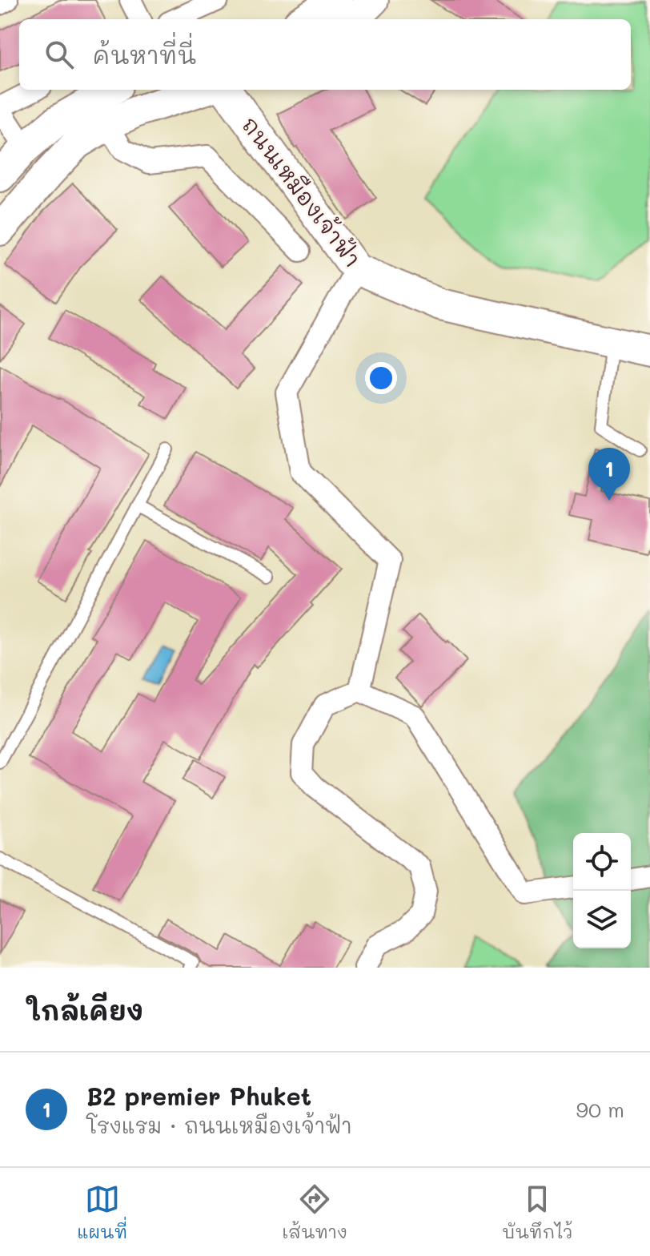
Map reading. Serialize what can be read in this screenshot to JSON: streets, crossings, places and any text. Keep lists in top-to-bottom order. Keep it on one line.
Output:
{"streets":{"street":["ถนนเหมืองเจ้าฟ้า"]},"page":{"search":"ค้นหาที่นี่","pins":"1","heading":"ใกล้เคียง","list":[{"mark":"1","name":"B2 premier Phuket","note":"โรงแรม · ถนนเหมืองเจ้าฟ้า","value":"90 m"}],"nav":["แผนที่","เส้นทาง","บันทึกไว้"]}}
